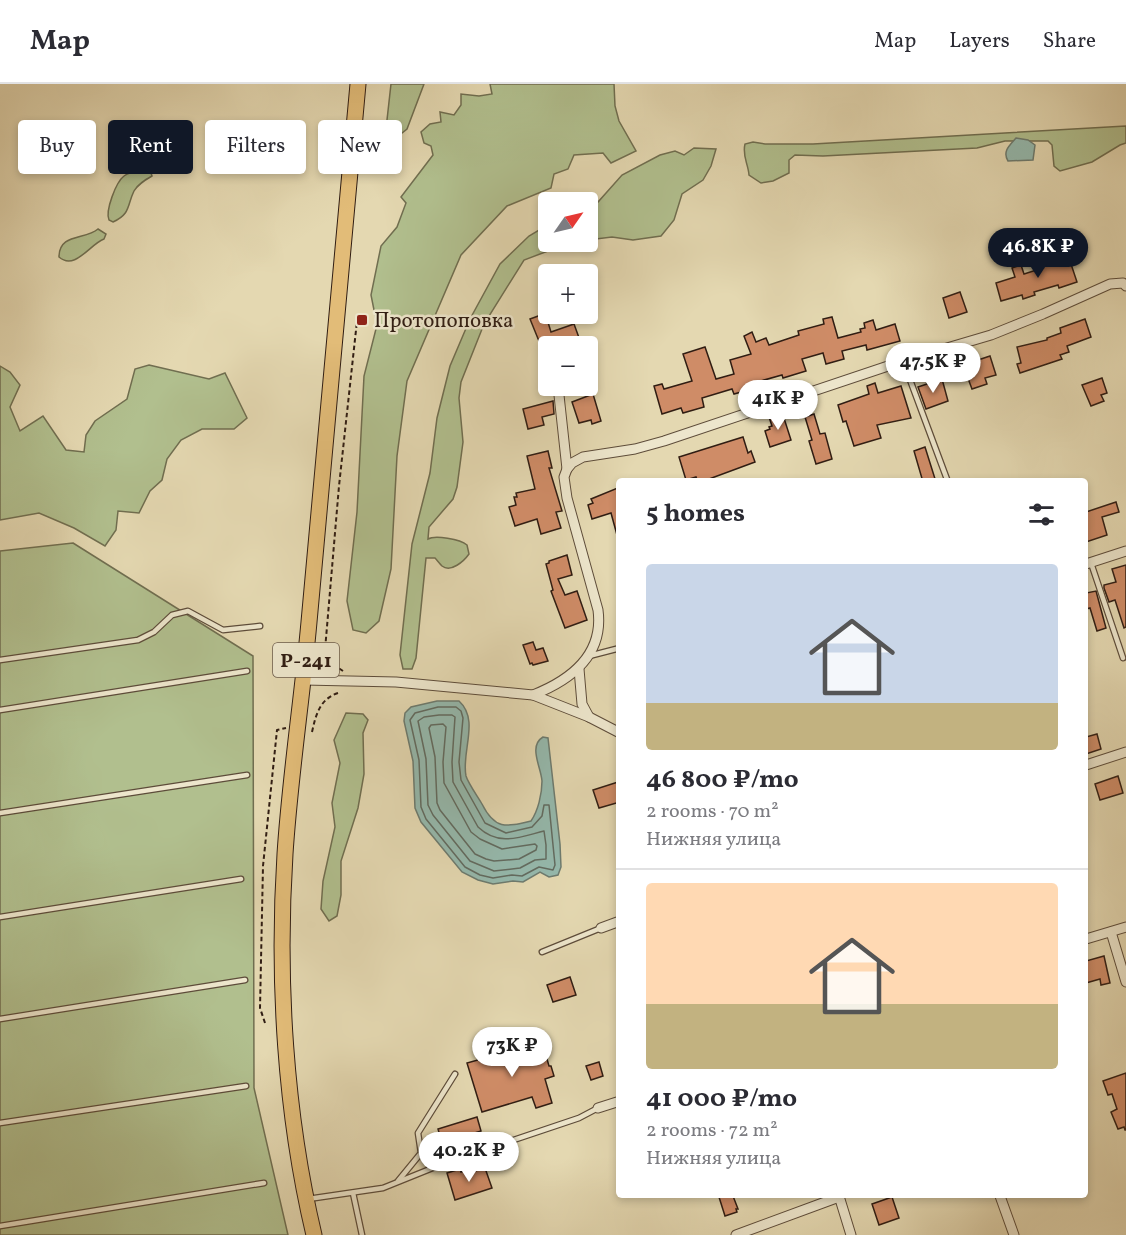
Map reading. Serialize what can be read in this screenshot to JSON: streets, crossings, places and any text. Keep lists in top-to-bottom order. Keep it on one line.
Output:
{"streets":{"highway":["Р-241"]},"places":{"transit":["Протопоповка"]},"north":"top right","page":{"header":"Map","nav":["Map","Layers","Share"],"chip":["Buy","Rent","Filters","New"],"map_buttons":["+","−"],"price":["46.8K ₽","47.5K ₽","41K ₽","73K ₽","40.2K ₽"],"heading":"5 homes","list":[{"name":"46 800 ₽/mo","note":"2 rooms · 70 m² · Нижняя улица"},{"name":"41 000 ₽/mo","note":"2 rooms · 72 m² · Нижняя улица"}]}}
